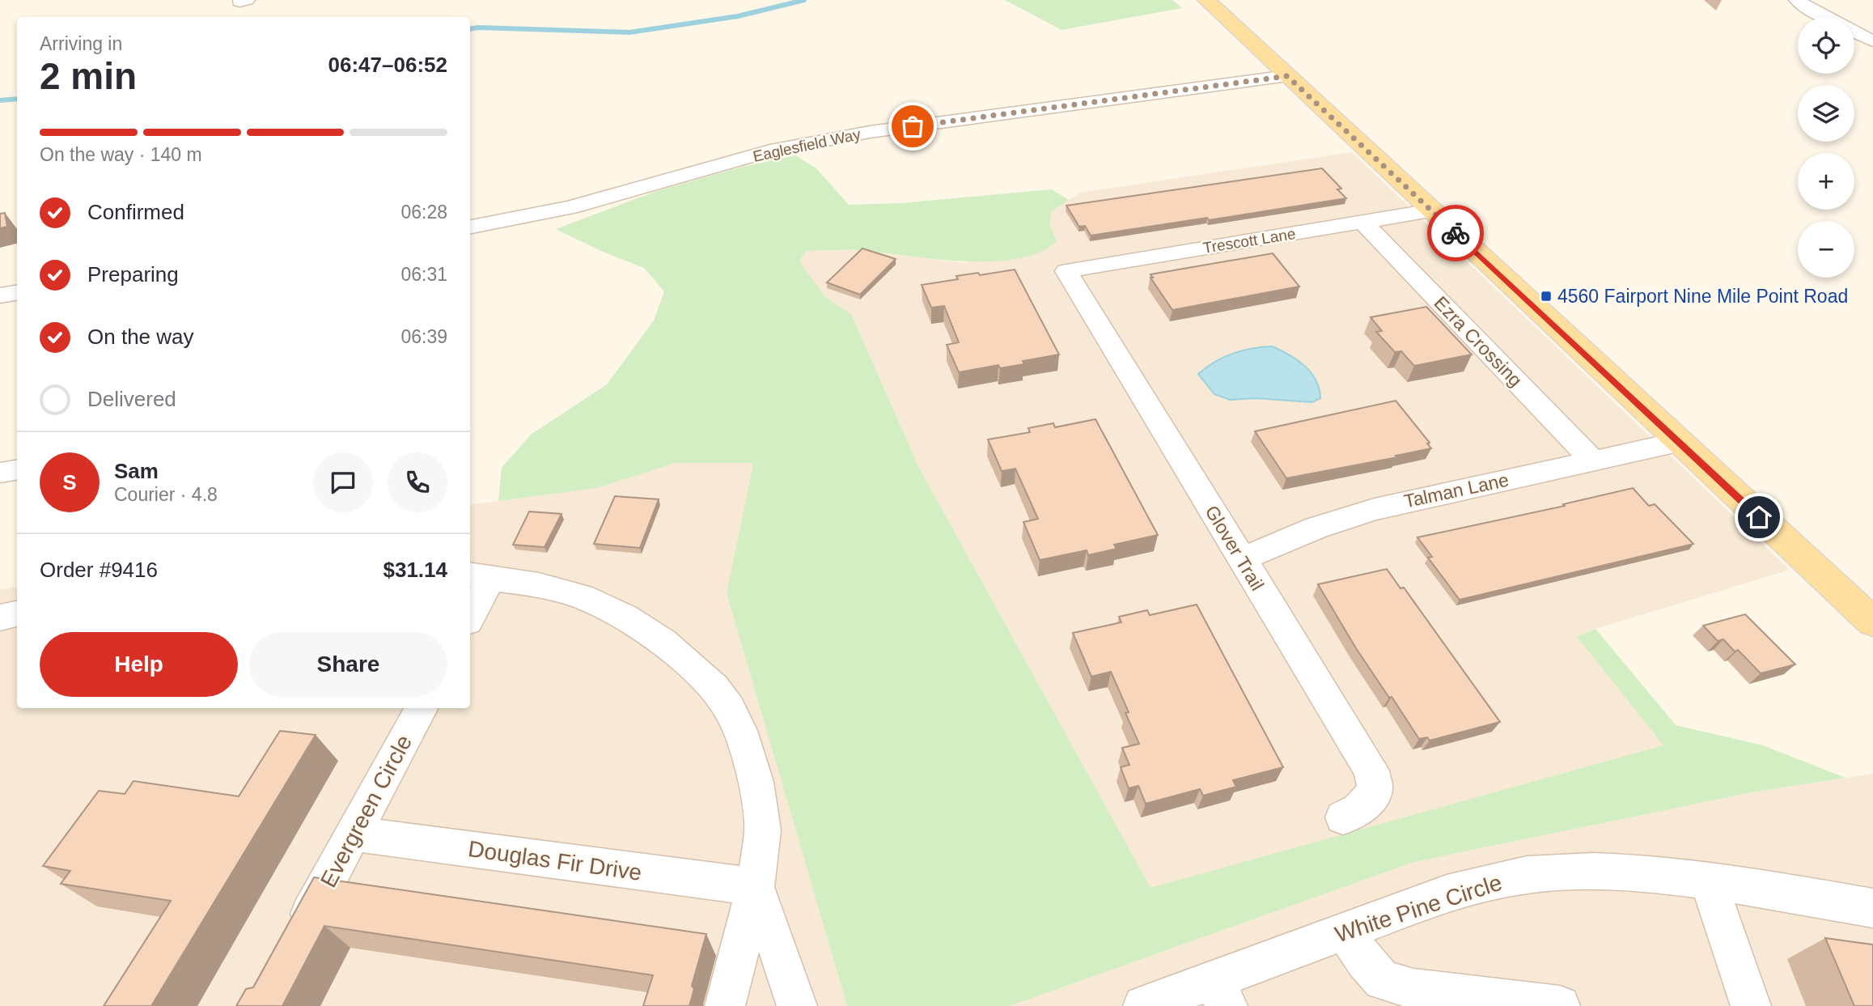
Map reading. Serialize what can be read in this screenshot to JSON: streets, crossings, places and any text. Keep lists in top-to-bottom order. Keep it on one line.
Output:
{"streets":{"street":["Eaglesfield Way","Trescott Lane","Ezra Crossing","Talman Lane","Glover Trail","Evergreen Circle","Douglas Fir Drive","White Pine Circle"]},"crossings":[["Trescott Lane","Ezra Crossing"],["Trescott Lane","Glover Trail"],["Ezra Crossing","Talman Lane"],["Talman Lane","Glover Trail"],["Evergreen Circle","Douglas Fir Drive"]],"places":{"transit":["4560 Fairport Nine Mile Point Road"]},"page":{"map_buttons":["+","−"],"heading":["2 min","Arriving in","06:47–06:52"],"panel":["Sam","Courier · 4.8","Order #9416","$31.14"],"bar":"On the way · 140 m","list":[["Confirmed","06:28"],["Preparing","06:31"],["On the way","06:39"],"Delivered"],"round":"S","buttons":["Help","Share"]}}
